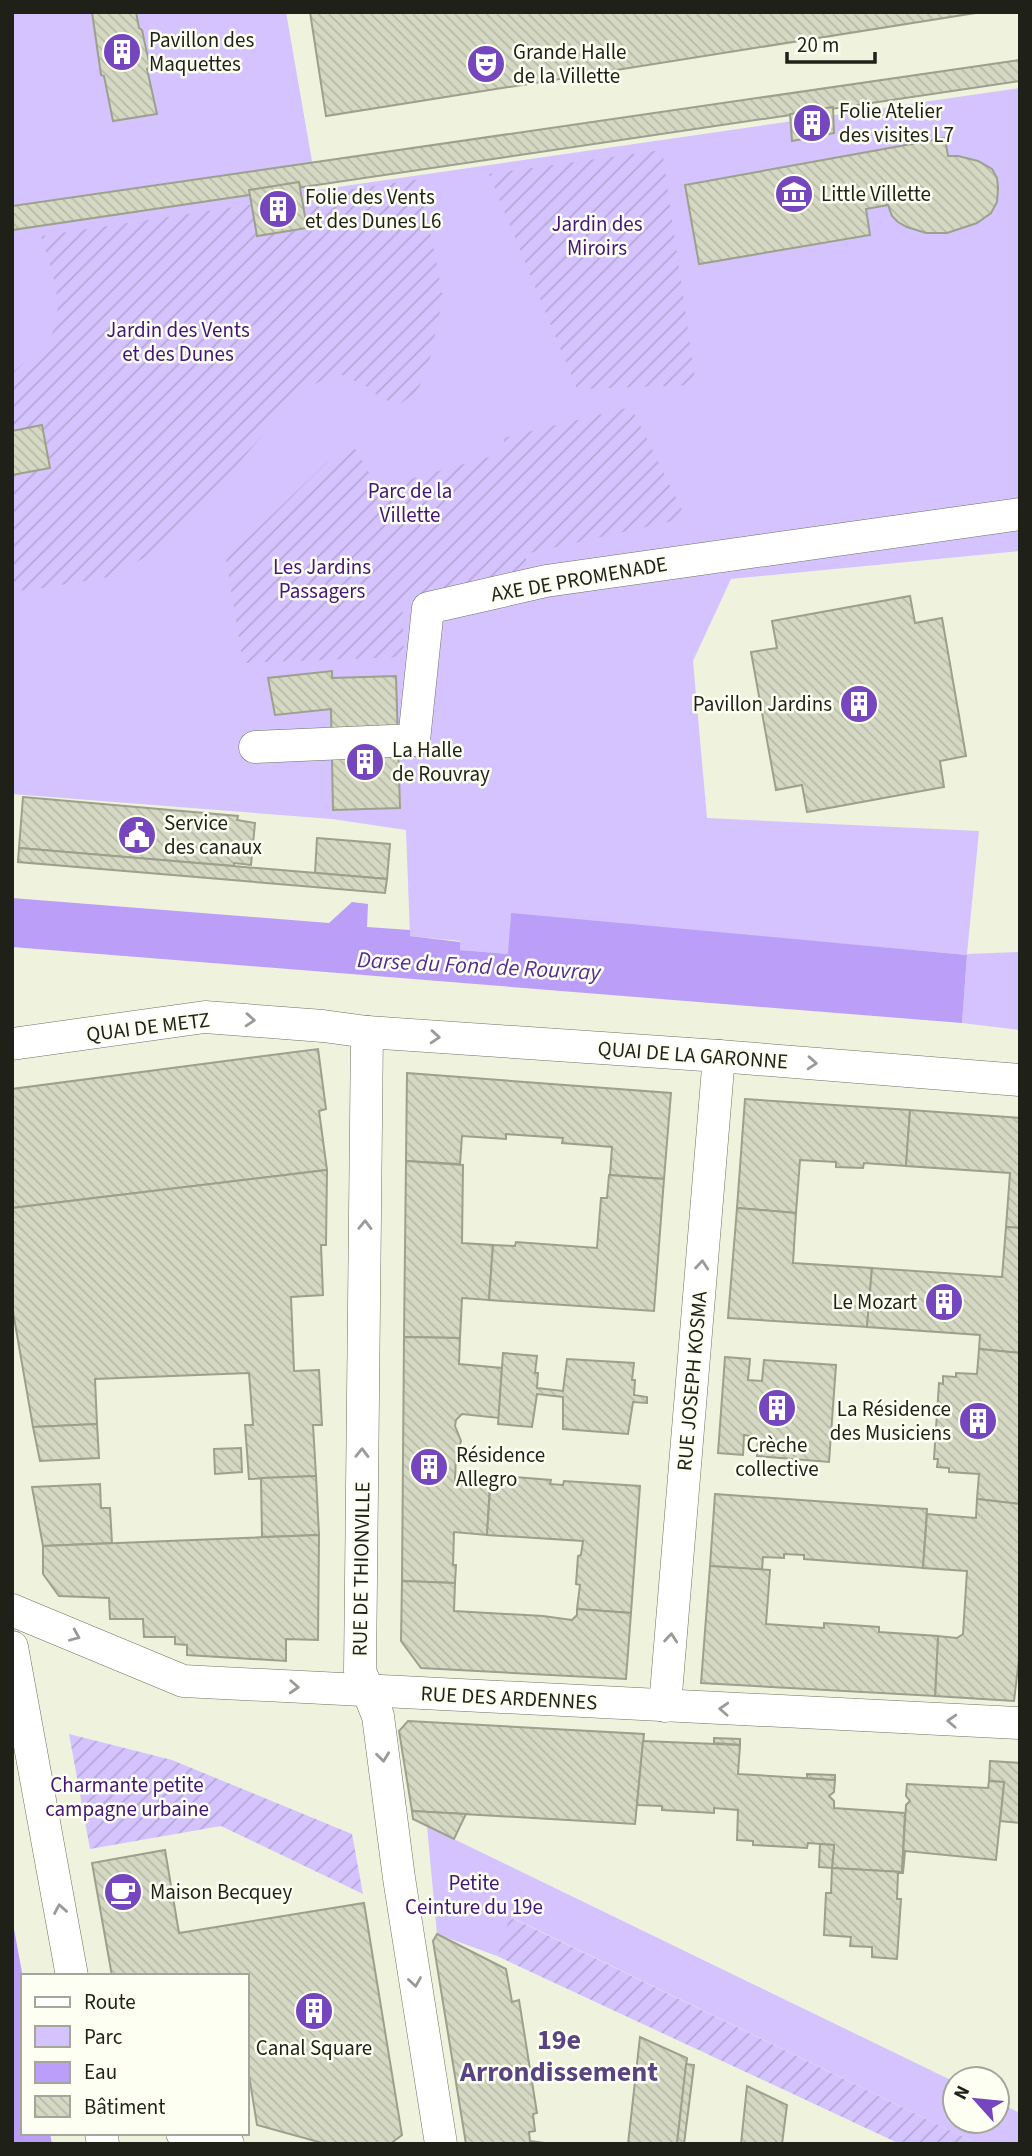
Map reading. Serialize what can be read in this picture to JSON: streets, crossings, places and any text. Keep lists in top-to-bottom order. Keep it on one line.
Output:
{"streets":{"street":["AXE DE PROMENADE","QUAI DE METZ","QUAI DE LA GARONNE","RUE JOSEPH KOSMA","RUE DE THIONVILLE","RUE DES ARDENNES"]},"crossings":[["QUAI DE METZ","QUAI DE LA GARONNE"],["QUAI DE METZ","RUE DE THIONVILLE"],["QUAI DE LA GARONNE","RUE JOSEPH KOSMA"],["QUAI DE LA GARONNE","RUE DE THIONVILLE"],["RUE JOSEPH KOSMA","RUE DES ARDENNES"],["RUE DE THIONVILLE","RUE DES ARDENNES"]],"one_way":["QUAI DE METZ","QUAI DE LA GARONNE","RUE JOSEPH KOSMA"],"districts":["19e Arrondissement"],"water":["Darse du Fond de Rouvray"],"parks":["Jardin des Miroirs","Jardin des Vents et des Dunes","Parc de la Villette","Les Jardins Passagers","Charmante petite campagne urbaine","Petite Ceinture du 19e"],"places":{"building":["Pavillon des Maquettes","Folie Atelier des visites L7","Folie des Vents et des Dunes L6","Pavillon Jardins","La Halle de Rouvray","Le Mozart","Crèche collective","La Résidence des Musiciens","Résidence Allegro","Canal Square"],"theatre":["Grande Halle de la Villette"],"museum":["Little Villette"],"public building":["Service des canaux"],"cafe":["Maison Becquey"]},"legend":["Route","Parc","Eau","Bâtiment"],"scale_bar":"20 m","north":"top left"}
